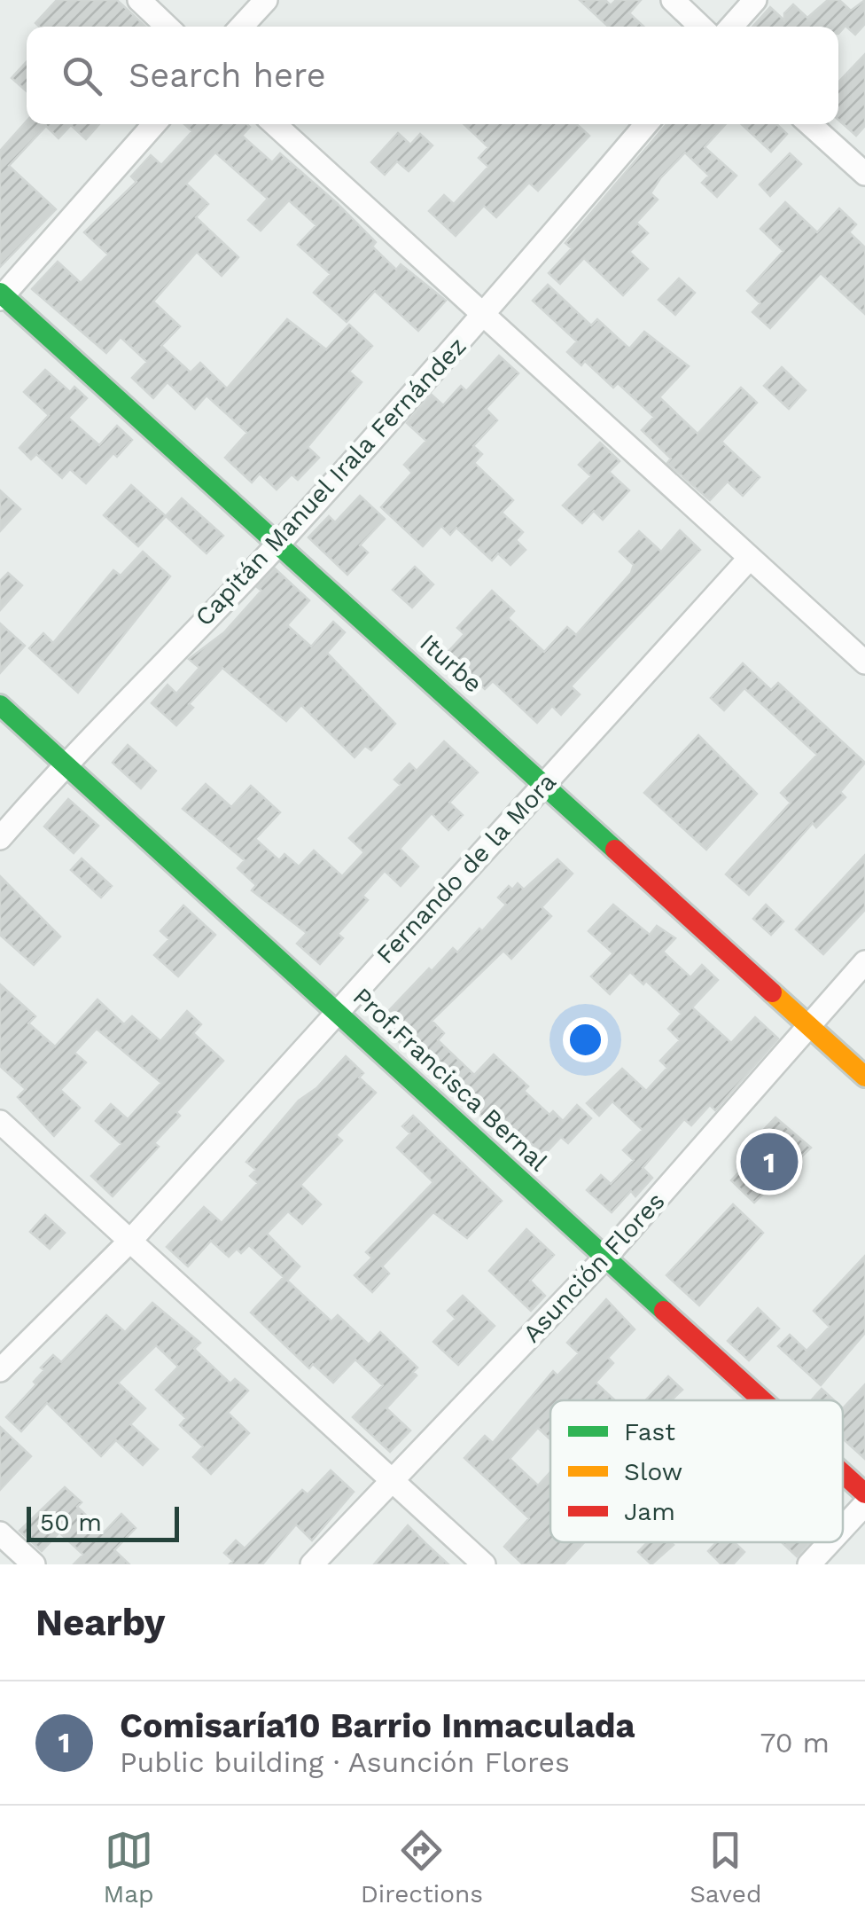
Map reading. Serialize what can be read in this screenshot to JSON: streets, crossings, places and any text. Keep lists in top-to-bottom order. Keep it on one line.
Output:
{"streets":{"street":["Capitán Manuel Irala Fernández","Iturbe","Fernando de la Mora","Prof.Francisca Bernal","Asunción Flores"]},"crossings":[["Capitán Manuel Irala Fernández","Iturbe"],["Capitán Manuel Irala Fernández","Prof.Francisca Bernal"],["Iturbe","Fernando de la Mora"],["Iturbe","Asunción Flores"],["Fernando de la Mora","Prof.Francisca Bernal"],["Prof.Francisca Bernal","Asunción Flores"]],"legend":["Fast","Slow","Jam"],"scale_bar":"50 m","page":{"search":"Search here","pins":"1","scale":"50 m","heading":"Nearby","list":[{"mark":"1","name":"Comisaría10 Barrio Inmaculada","note":"Public building · Asunción Flores","value":"70 m"}],"nav":["Map","Directions","Saved"]}}
